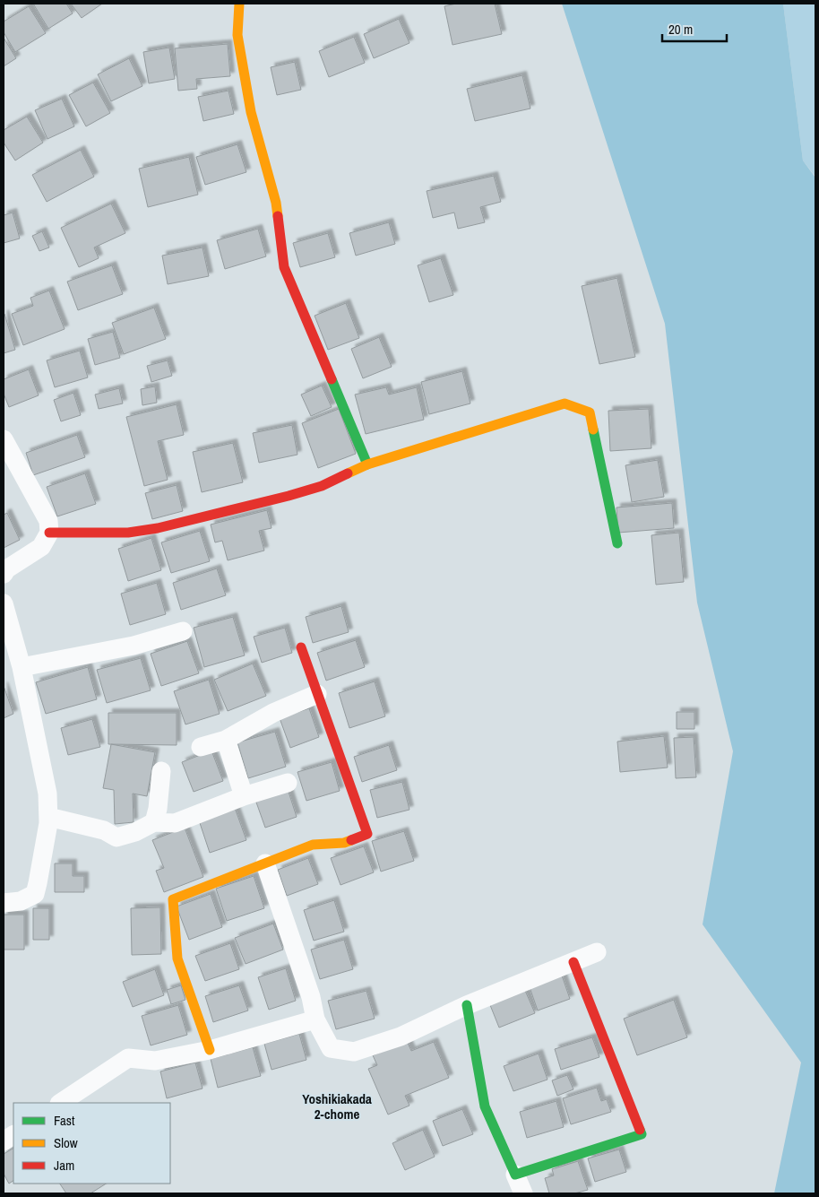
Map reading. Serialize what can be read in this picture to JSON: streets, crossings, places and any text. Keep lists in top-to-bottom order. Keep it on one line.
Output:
{"districts":["Yoshikiakada 2-chome"],"legend":["Fast","Slow","Jam"],"scale_bar":"20 m"}
